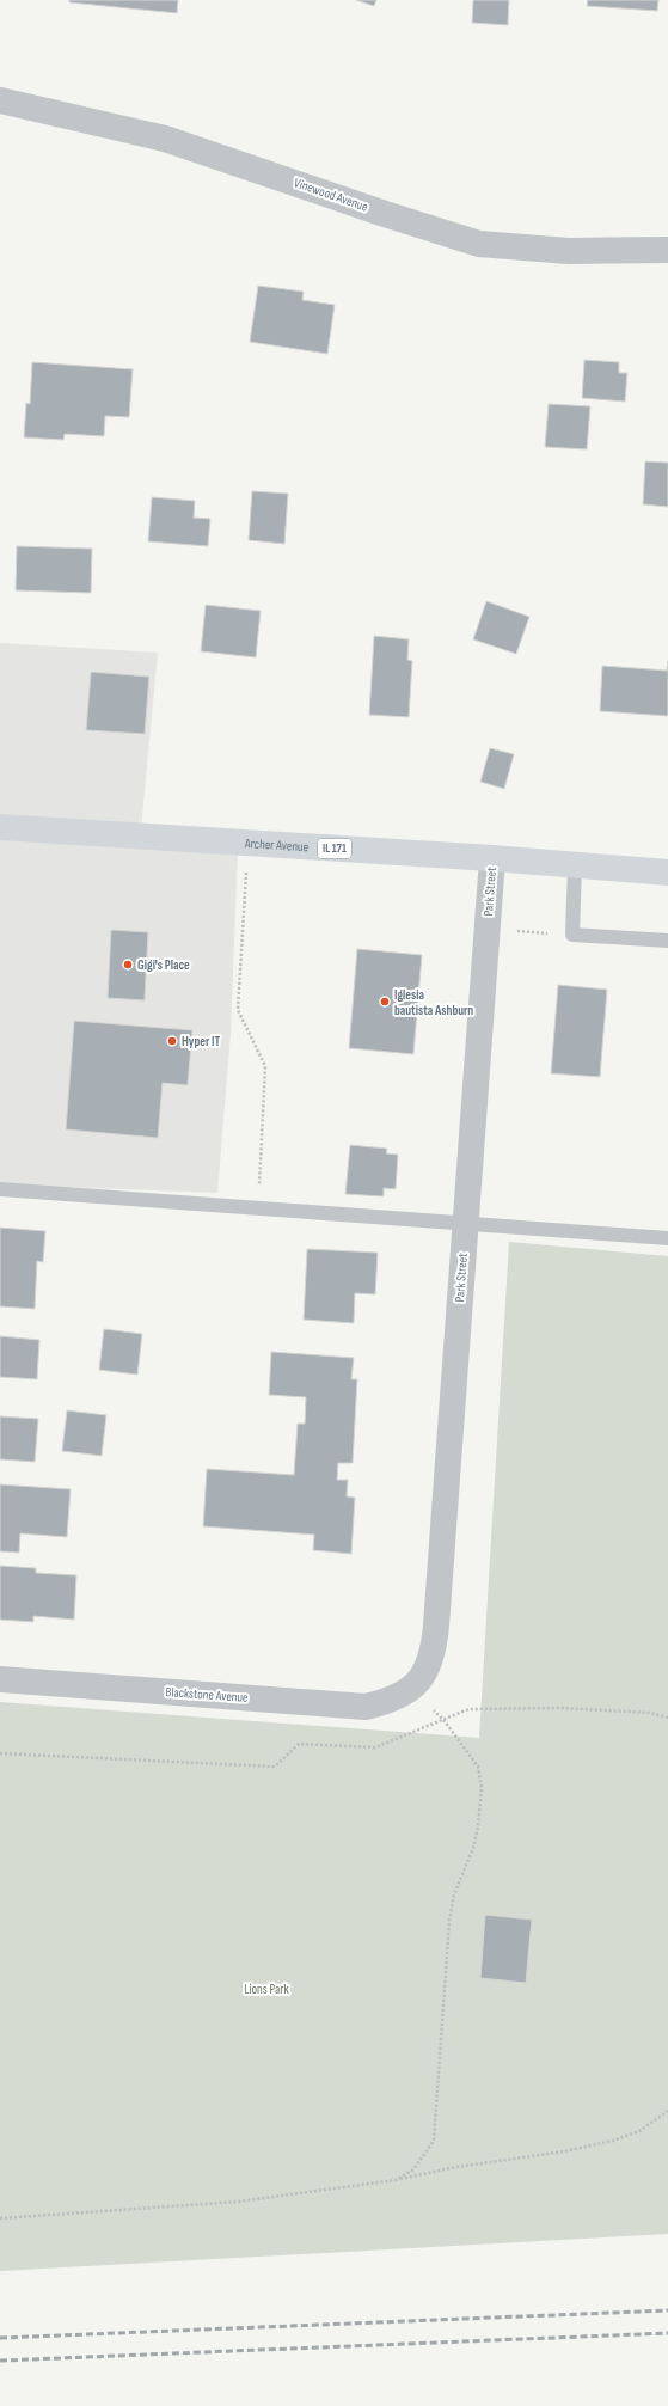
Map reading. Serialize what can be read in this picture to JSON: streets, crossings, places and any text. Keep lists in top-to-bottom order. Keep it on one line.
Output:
{"streets":{"main road":["Archer Avenue","IL 171"],"street":["Vinewood Avenue","Park Street","Blackstone Avenue"]},"crossings":[["Archer Avenue","Park Street"],["Park Street","Blackstone Avenue"]],"parks":["Lions Park"],"places":["Gigi's Place","Iglesia bautista Ashburn","Hyper IT"]}
